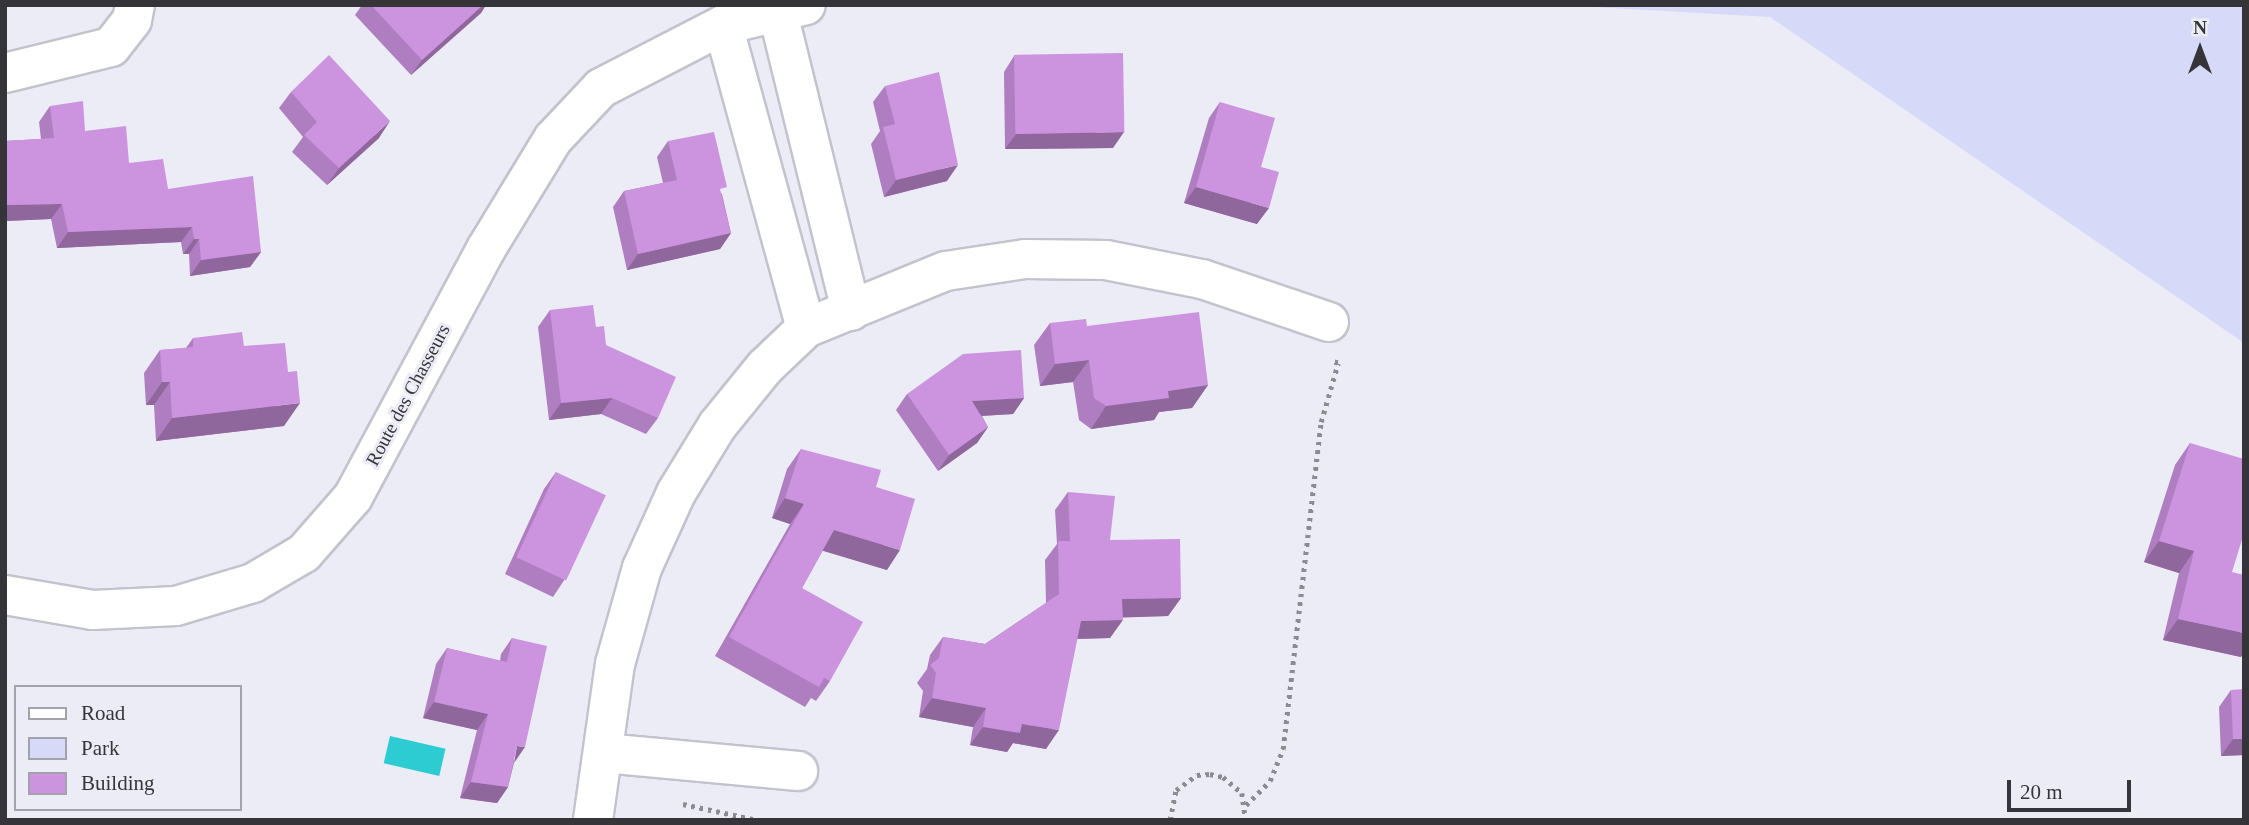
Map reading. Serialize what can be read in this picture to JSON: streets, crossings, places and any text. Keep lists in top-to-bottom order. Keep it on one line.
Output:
{"streets":{"street":["Route des Chasseurs"]},"legend":["Road","Park","Building"],"scale_bar":"20 m","north":"top"}
